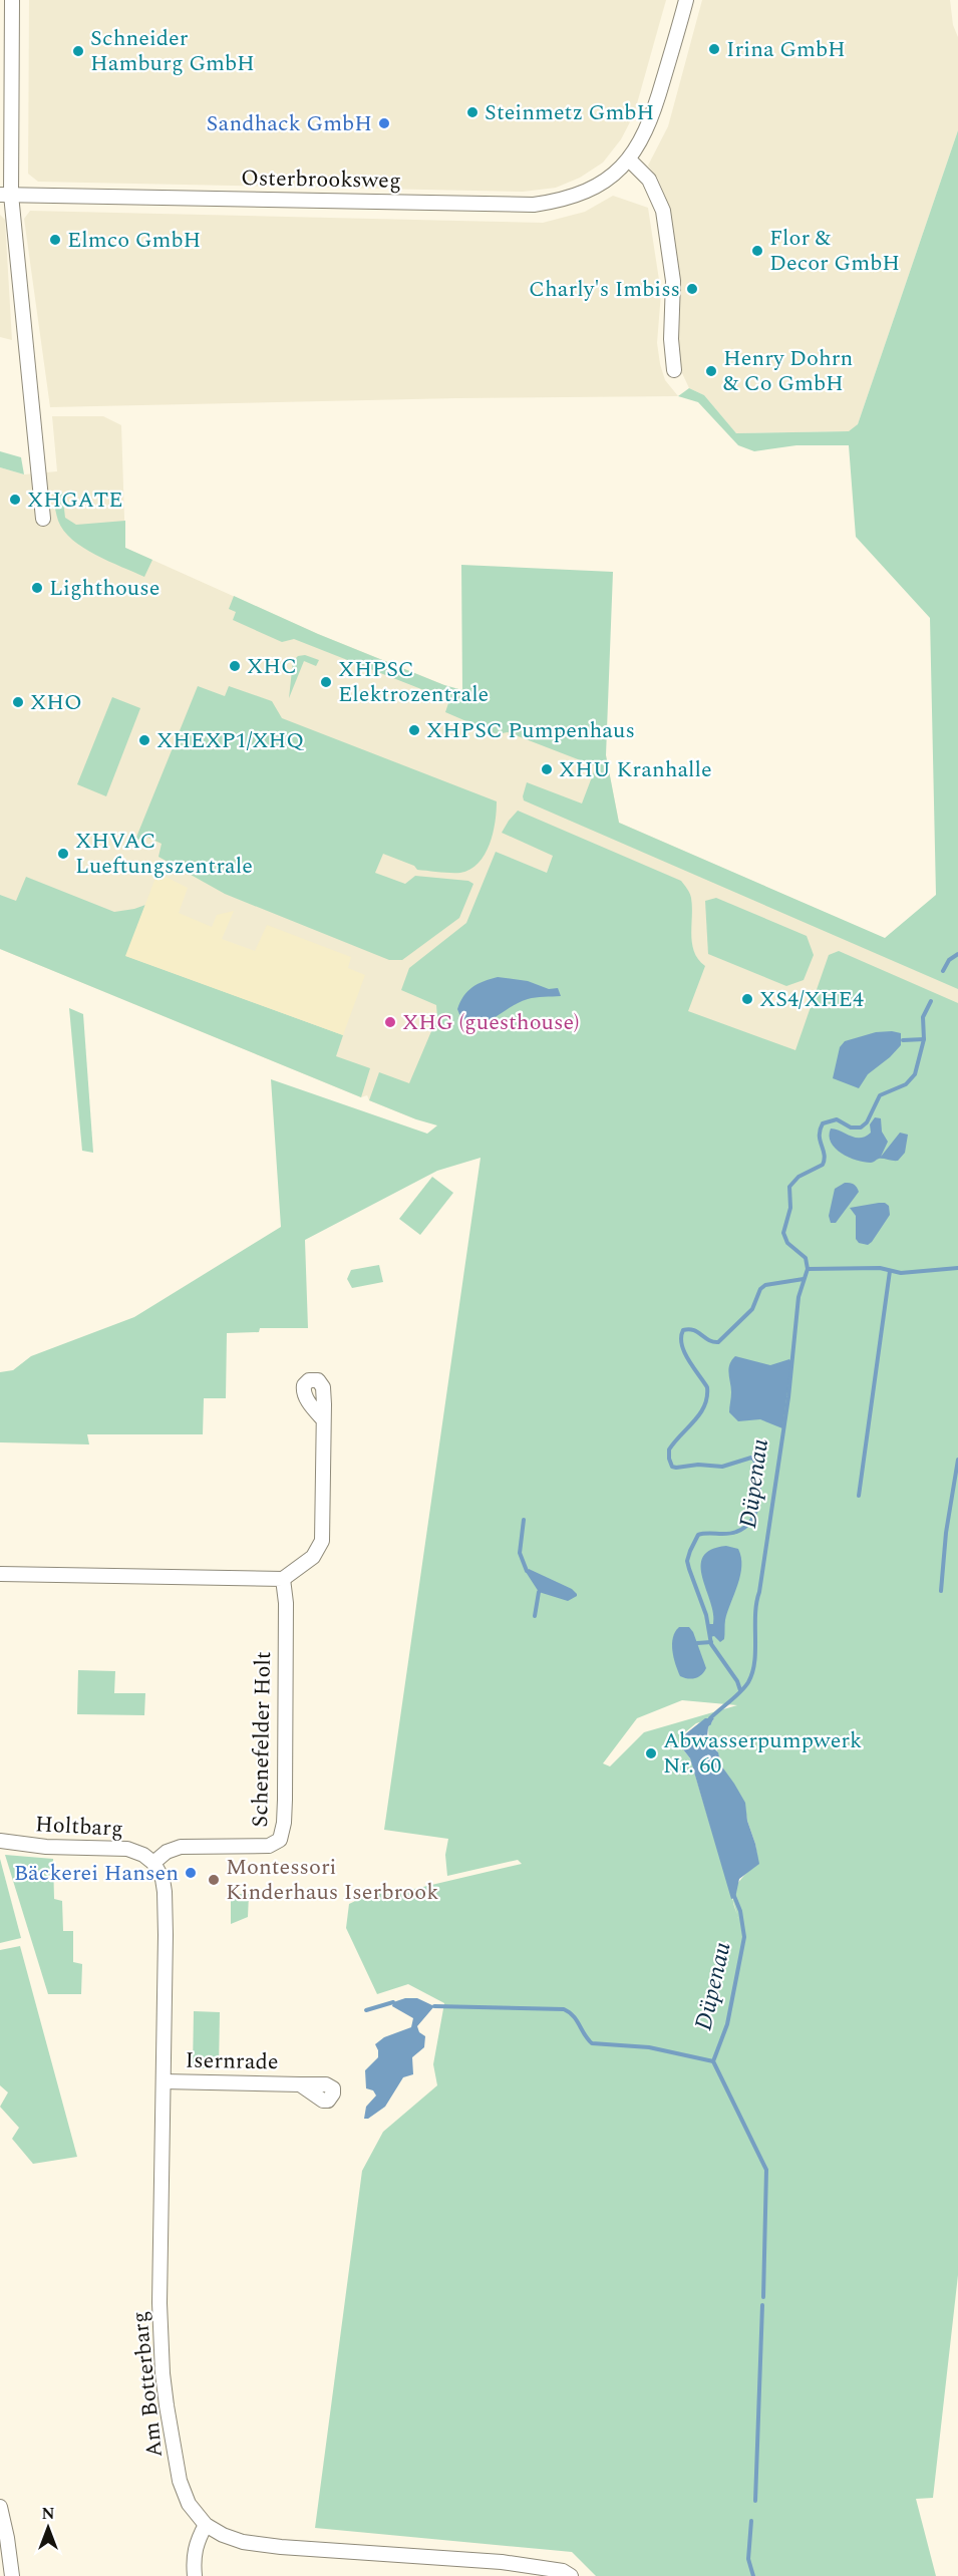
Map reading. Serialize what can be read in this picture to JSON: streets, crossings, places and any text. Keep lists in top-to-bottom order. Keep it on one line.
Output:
{"streets":{"street":["Osterbrooksweg","Schenefelder Holt","Holtbarg","Isernrade","Am Botterbarg"]},"crossings":[["Schenefelder Holt","Holtbarg"],["Schenefelder Holt","Am Botterbarg"],["Holtbarg","Am Botterbarg"],["Isernrade","Am Botterbarg"]],"water":["Düpenau"],"places":["Irina GmbH","Schneider Hamburg GmbH","Steinmetz GmbH","Sandhack GmbH","Elmco GmbH","Flor & Decor GmbH","Charly's Imbiss","Henry Dohrn & Co GmbH","XHGATE","Lighthouse","XHC","XHPSC Elektrozentrale","XHO","XHPSC Pumpenhaus","XHEXP1/XHQ","XHU Kranhalle","XHVAC Lueftungszentrale","XS4/XHE4","XHG (guesthouse)","Abwasserpumpwerk Nr. 60","Bäckerei Hansen","Montessori Kinderhaus Iserbrook"],"north":"top"}
